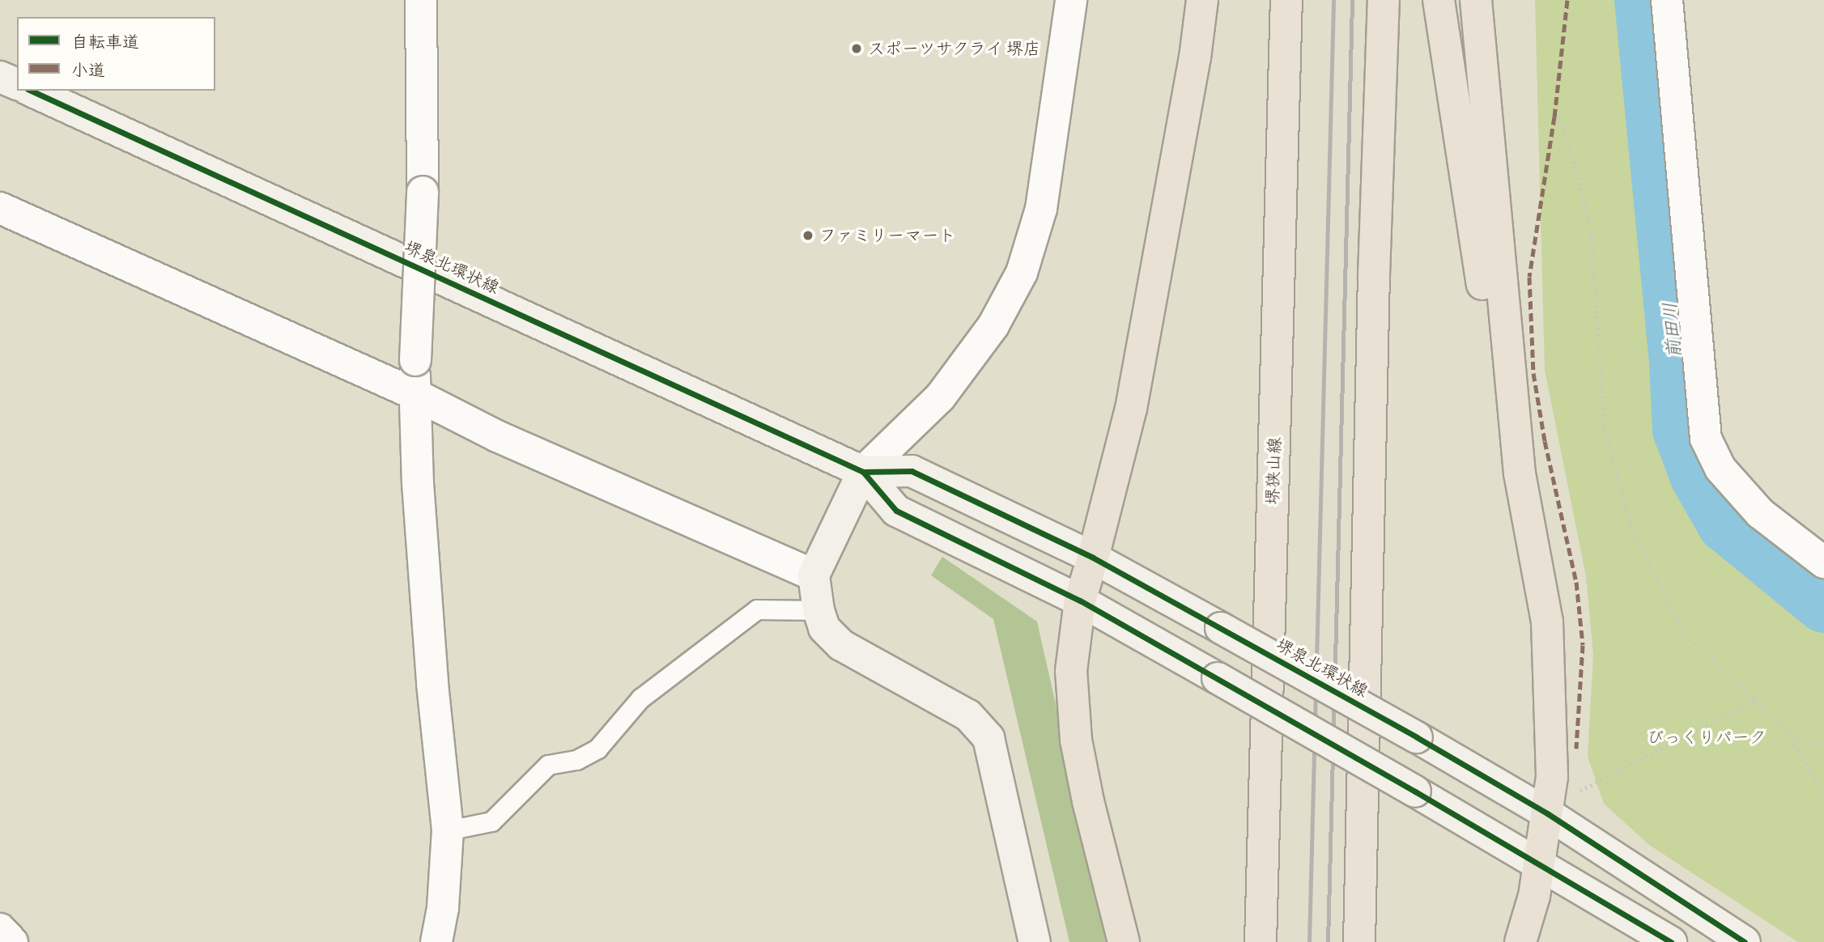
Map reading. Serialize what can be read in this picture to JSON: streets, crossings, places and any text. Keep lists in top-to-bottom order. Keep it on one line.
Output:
{"streets":{"main road":["堺泉北環状線","堺狭山線"]},"water":["前田川"],"parks":["びっくりパーク"],"places":["スポーツサクライ 堺店","ファミリーマート"],"legend":["自転車道","小道"]}
